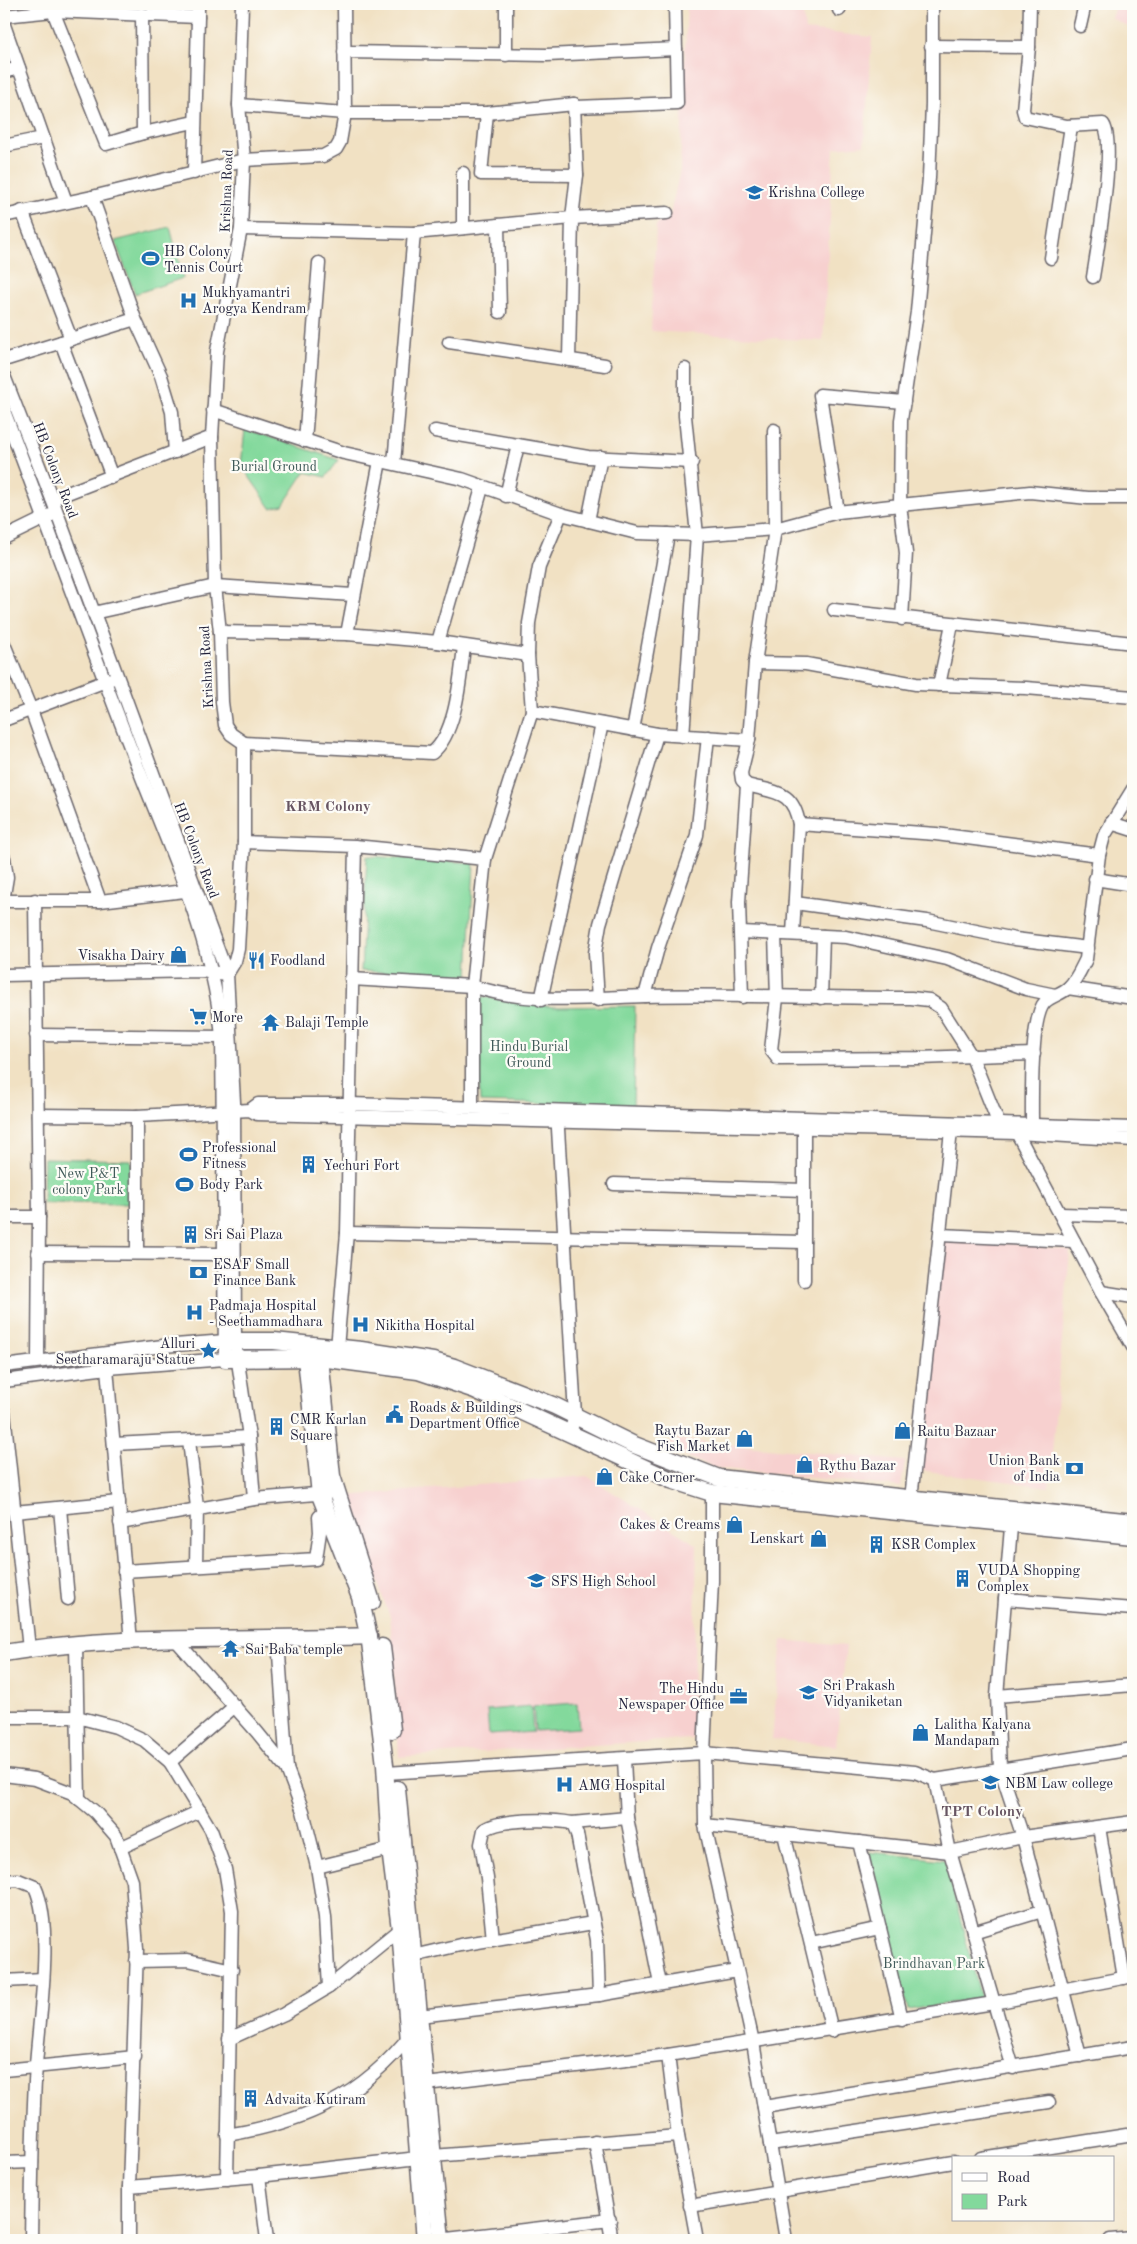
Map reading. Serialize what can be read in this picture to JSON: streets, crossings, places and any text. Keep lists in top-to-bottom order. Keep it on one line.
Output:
{"streets":{"street":["Krishna Road","HB Colony Road"]},"districts":["KRM Colony","TPT Colony"],"parks":["Burial Ground","Hindu Burial Ground","New P&T colony Park","Brindhavan Park"],"places":{"school or university":["Krishna College","SFS High School","Sri Prakash Vidyaniketan","NBM Law college"],"sports":["HB Colony Tennis Court","Professional Fitness","Body Park"],"hospital":["Mukhyamantri Arogya Kendram","Padmaja Hospital - Seethammadhara","Nikitha Hospital","AMG Hospital"],"shop":["Visakha Dairy","Raitu Bazaar","Raytu Bazar Fish Market","Rythu Bazar","Cake Corner","Cakes & Creams","Lenskart","Lalitha Kalyana Mandapam"],"restaurant":["Foodland"],"supermarket":["More"],"temple":["Balaji Temple","Sai Baba temple"],"building":["Yechuri Fort","Sri Sai Plaza","CMR Karlan Square","KSR Complex","VUDA Shopping Complex","Advaita Kutiram"],"bank":["ESAF Small Finance Bank","Union Bank of India"],"place":["Alluri Seetharamaraju Statue"],"public building":["Roads & Buildings Department Office"],"office":["The Hindu Newspaper Office"]},"legend":["Road","Park"]}
